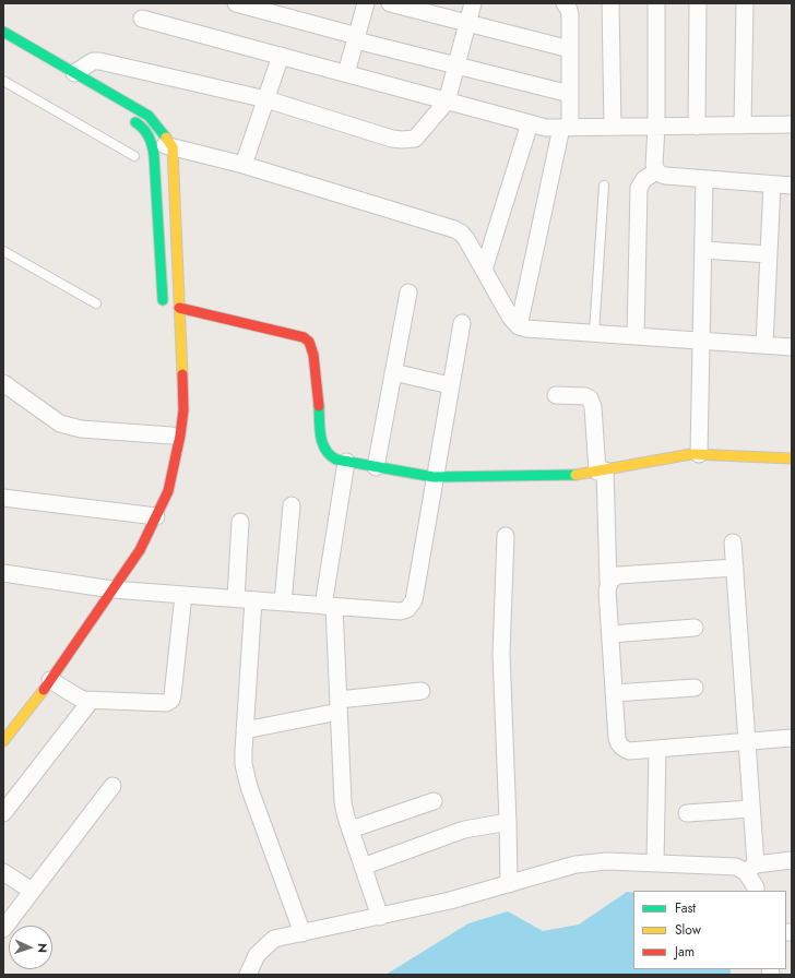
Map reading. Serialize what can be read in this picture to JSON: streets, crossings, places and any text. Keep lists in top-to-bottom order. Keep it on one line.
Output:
{"legend":["Fast","Slow","Jam"],"north":"right"}
